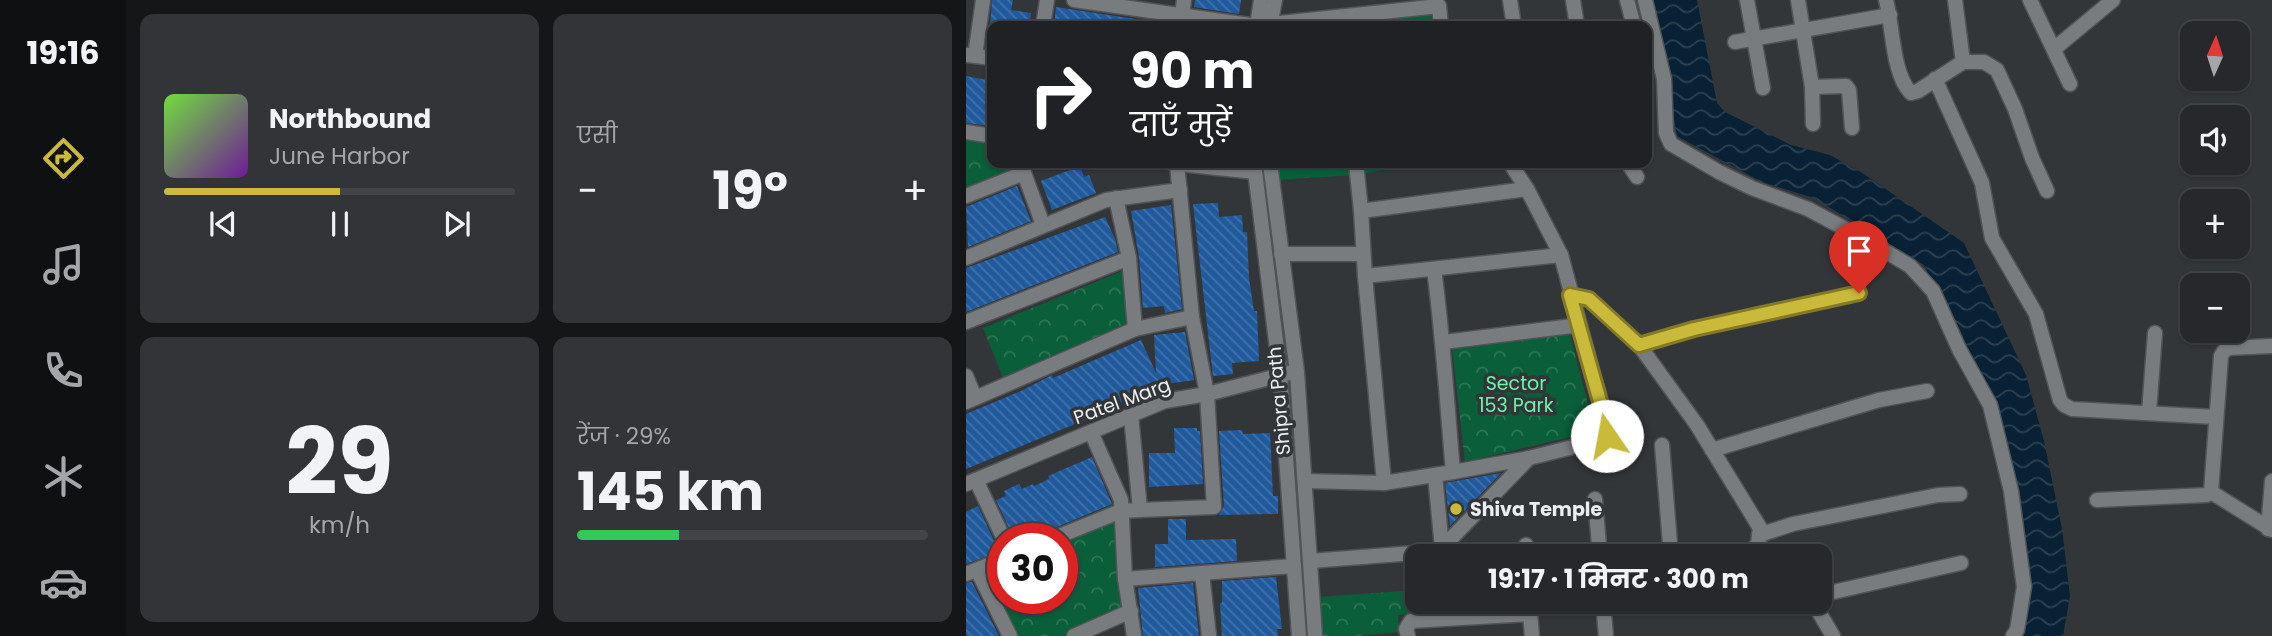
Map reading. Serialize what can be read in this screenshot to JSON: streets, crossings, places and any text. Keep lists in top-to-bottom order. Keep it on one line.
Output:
{"streets":{"street":["Patel Marg","Shipra Path"]},"crossings":[["Patel Marg","Shipra Path"]],"parks":["Sector 153 Park"],"places":["Shiva Temple"],"north":"top","page":{"tabs":"19:16","tile":["एसी",["29","km/h"],["रेंज · 29%","145 km"]],"map_buttons":["+","−"],"turn":["90 m","दाएँ मुड़ें"],"song":["Northbound","June Harbor"],"heat":["−","19°","+"],"limit":"30","trip":"19:17 · 1 मिनट · 300 m"}}
